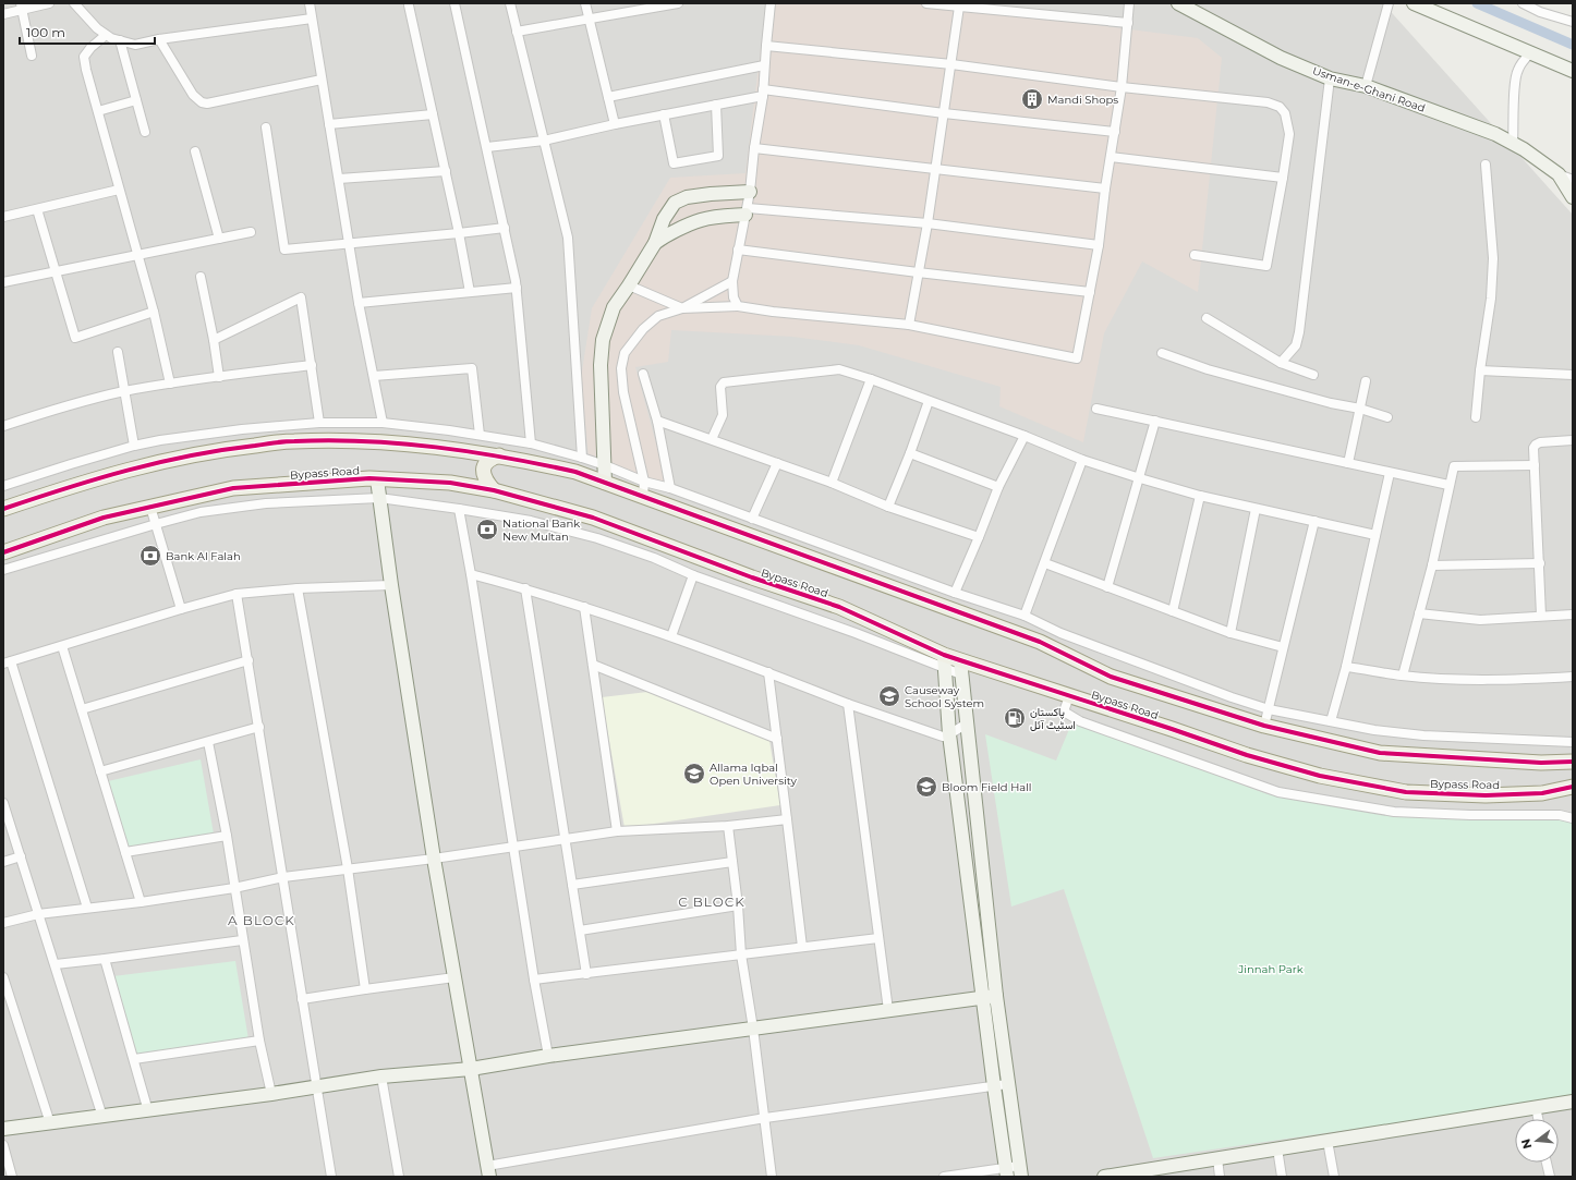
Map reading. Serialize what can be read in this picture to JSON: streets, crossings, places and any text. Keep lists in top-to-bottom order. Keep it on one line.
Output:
{"streets":{"main road":["Usman-e-Ghani Road","Bypass Road"]},"districts":["C BLOCK","A BLOCK"],"parks":["Jinnah Park"],"places":{"building":["Mandi Shops"],"bank":["National Bank New Multan","Bank Al Falah"],"school or university":["Causeway School System","Allama Iqbal Open University","Bloom Field Hall"],"fuel station":["پاکستان اسٹیٹ آئل"]},"scale_bar":"100 m","north":"left"}
